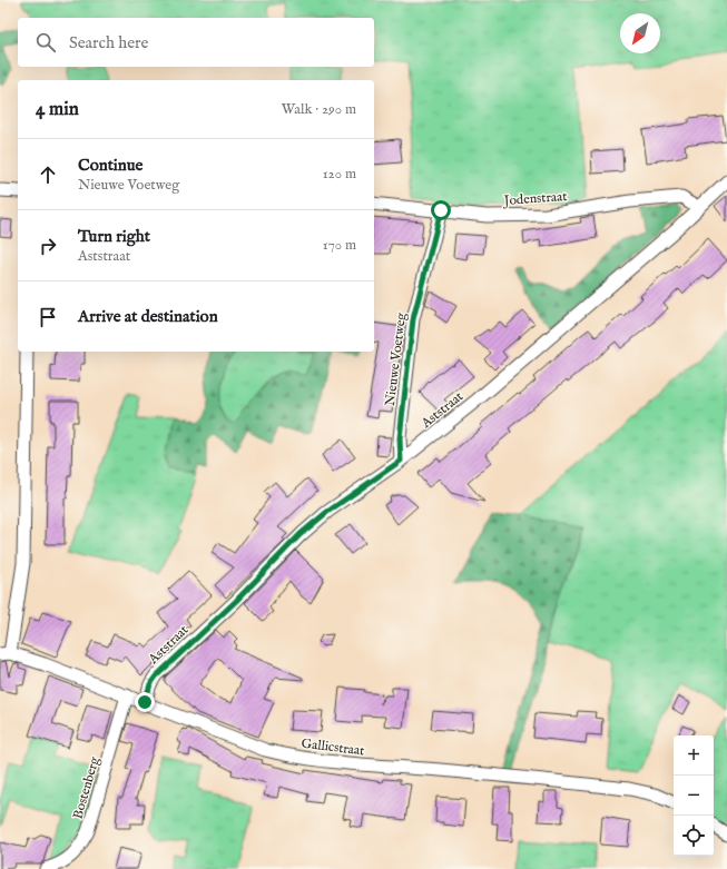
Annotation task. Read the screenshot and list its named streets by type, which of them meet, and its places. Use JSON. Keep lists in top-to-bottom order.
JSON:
{
  "streets": {
    "street": [
      "Jodenstraat",
      "Nieuwe Voetweg",
      "Aststraat",
      "Gallicstraat",
      "Bostenberg"
    ]
  },
  "crossings": [
    ["Jodenstraat", "Nieuwe Voetweg"],
    ["Jodenstraat", "Aststraat"],
    ["Nieuwe Voetweg", "Aststraat"],
    ["Aststraat", "Gallicstraat"],
    ["Gallicstraat", "Bostenberg"]
  ],
  "north": "bottom left",
  "page": {
    "search": "Search here",
    "heading": ["4 min", "Walk · 290 m"],
    "list": [
      ["Continue", "Nieuwe Voetweg", "120 m"],
      ["Turn right", "Aststraat", "170 m"],
      "Arrive at destination"
    ],
    "map_buttons": ["+", "−"]
  }
}
